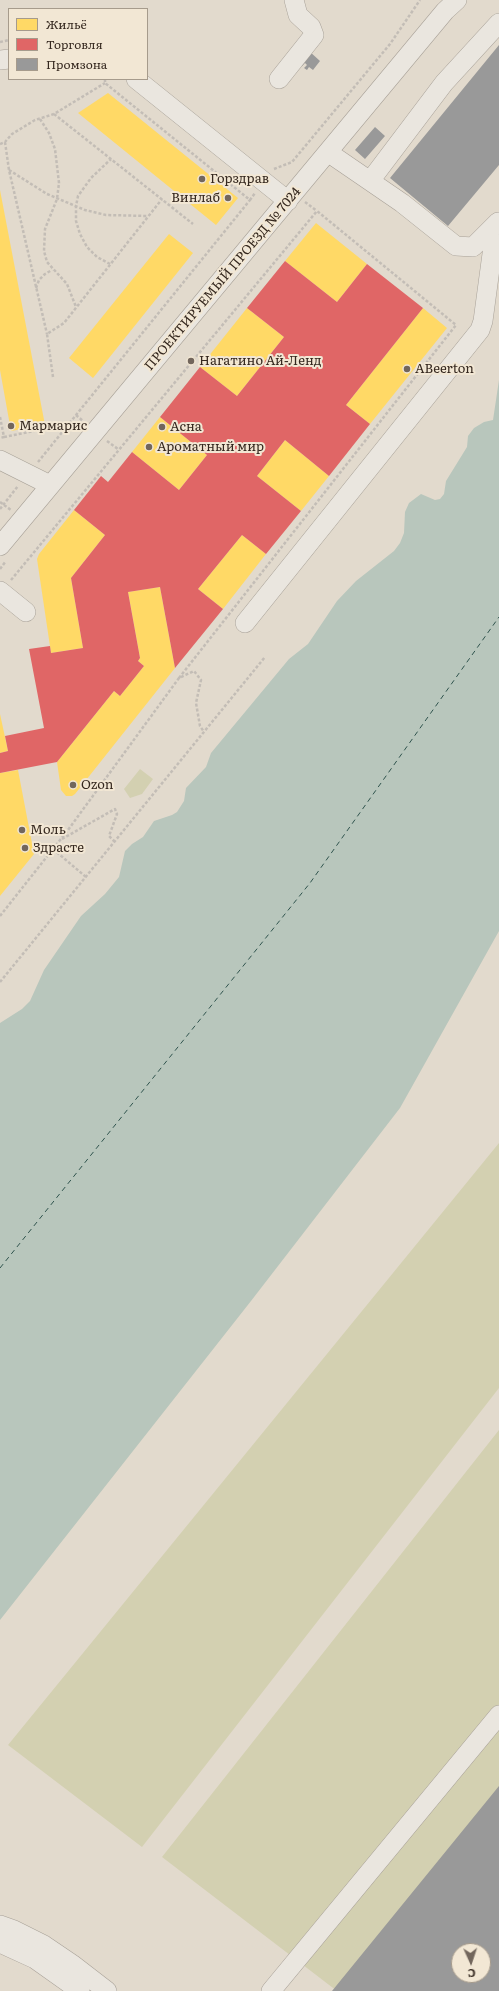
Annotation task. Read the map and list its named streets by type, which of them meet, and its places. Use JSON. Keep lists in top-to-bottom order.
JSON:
{
  "streets": {
    "street": ["ПРОЕКТИРУЕМЫЙ ПРОЕЗД № 7024"]
  },
  "places": [
    "Горздрав",
    "Винлаб",
    "Нагатино Ай-Ленд",
    "ABeerton",
    "Мармарис",
    "Асна",
    "Ароматный мир",
    "Ozon",
    "Моль",
    "Здрасте"
  ],
  "legend": ["Жильё", "Торговля", "Промзона"],
  "north": "bottom"
}
